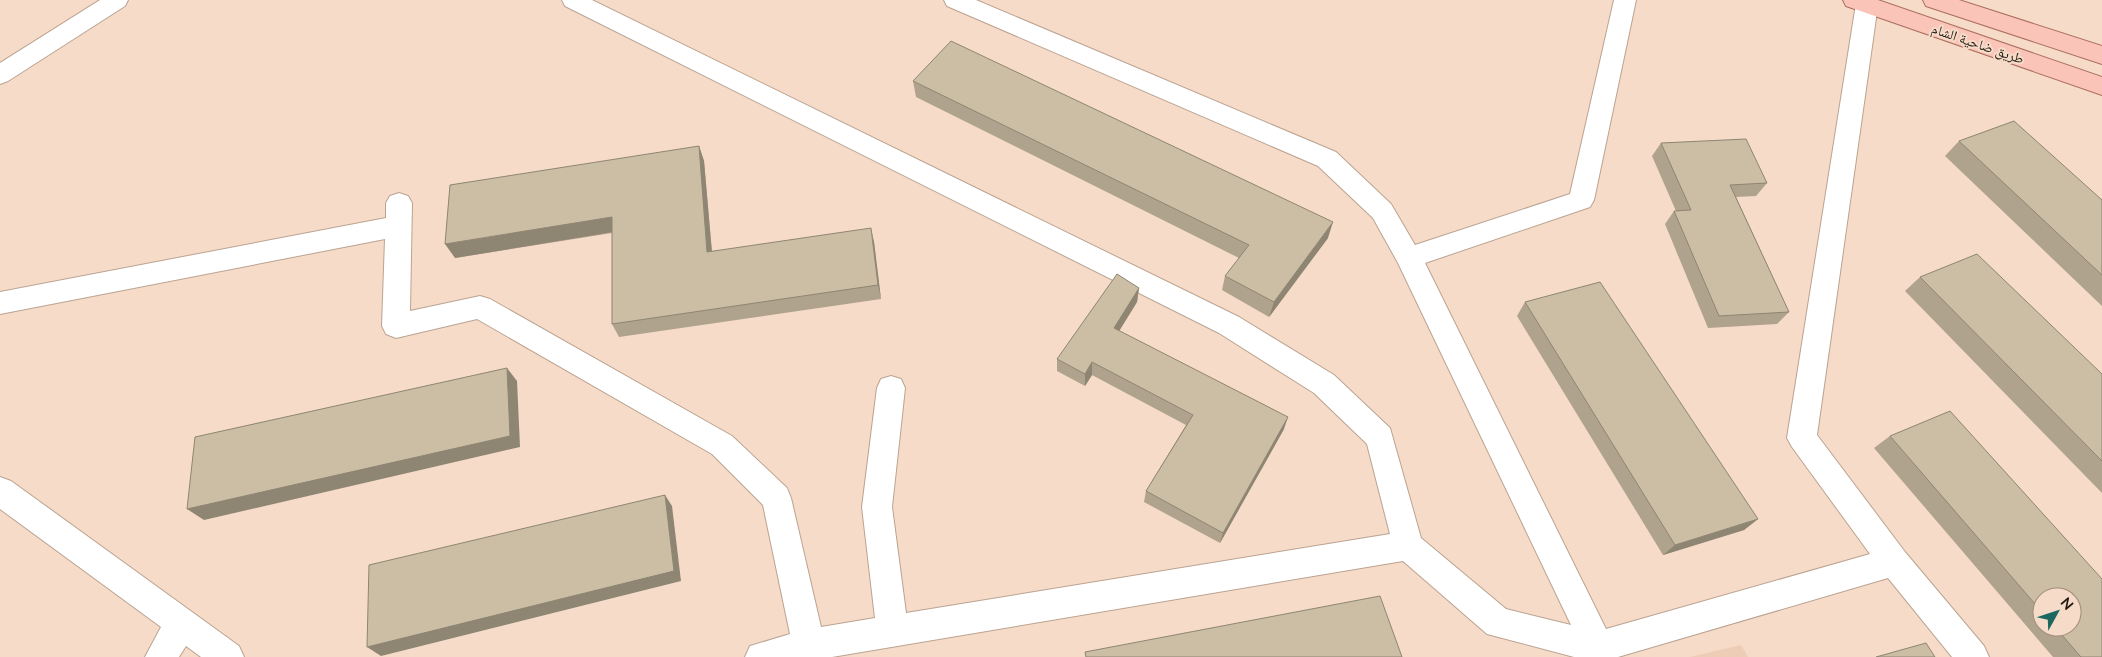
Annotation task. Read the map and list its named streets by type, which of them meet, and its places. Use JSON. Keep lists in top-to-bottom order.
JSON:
{
  "streets": {
    "main road": ["طريق ضاحية الشام"]
  },
  "north": "top right"
}
